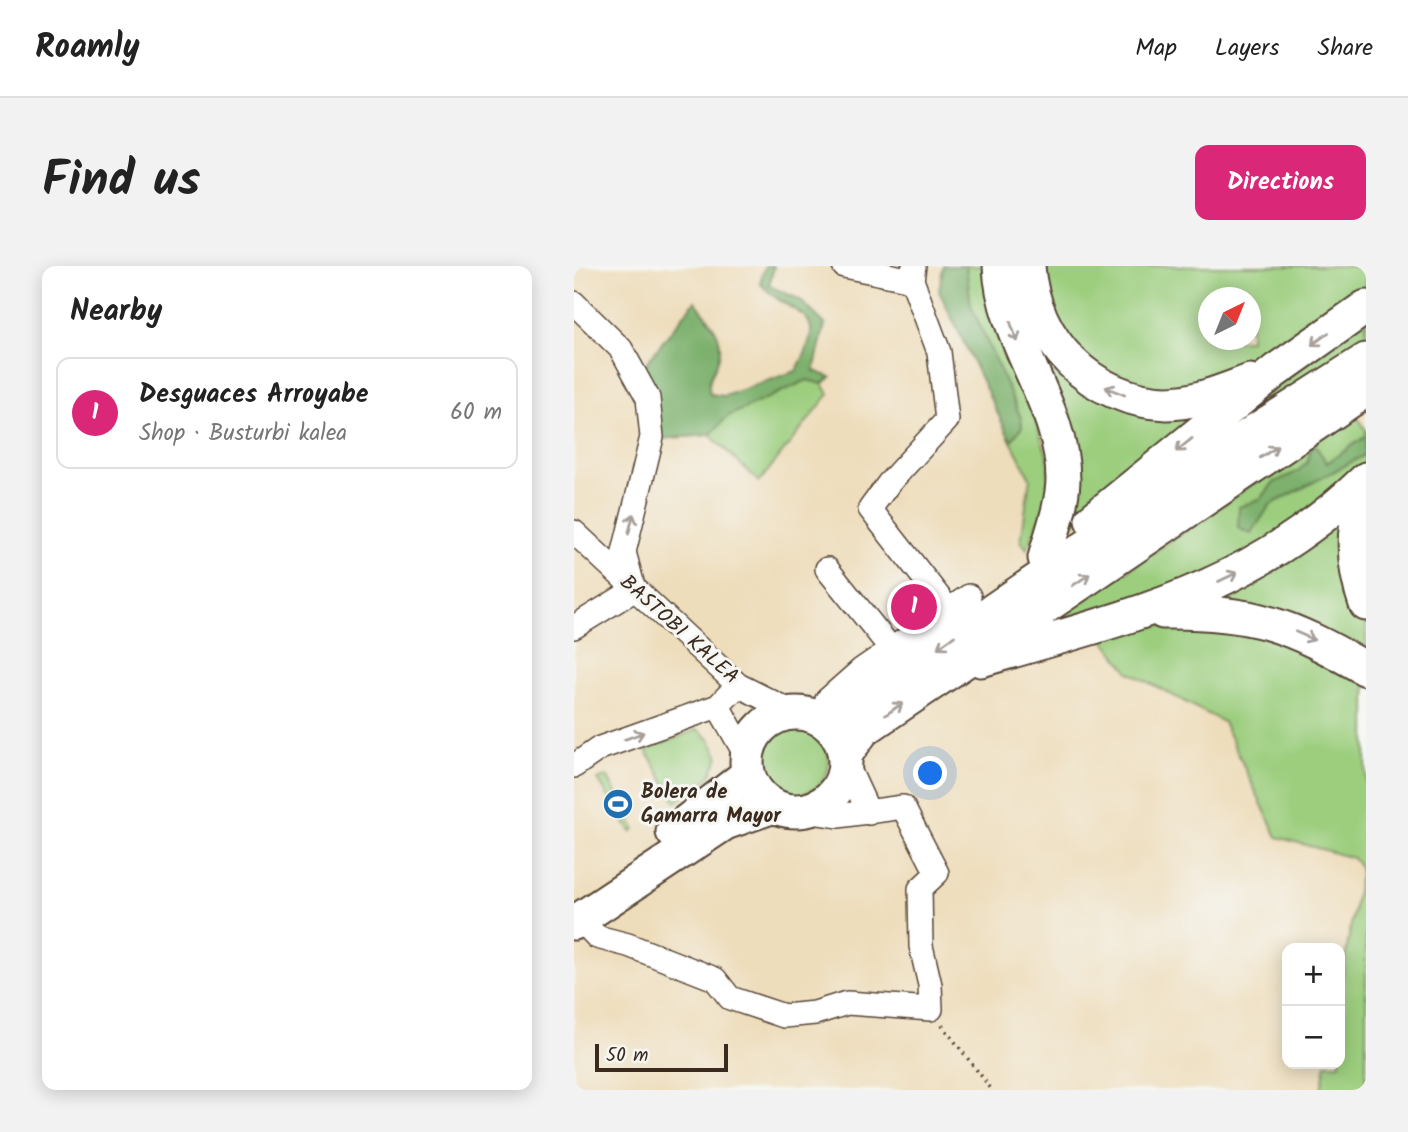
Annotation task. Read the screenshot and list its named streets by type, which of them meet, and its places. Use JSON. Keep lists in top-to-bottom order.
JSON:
{
  "streets": {
    "street": ["BASTOBI KALEA"]
  },
  "places": {
    "sports": ["Bolera de Gamarra Mayor"]
  },
  "scale_bar": "50 m",
  "north": "top right",
  "page": {
    "header": "Roamly",
    "nav": ["Map", "Layers", "Share"],
    "title": "Find us",
    "buttons": "Directions",
    "heading": "Nearby",
    "list": [
      {
        "mark": "1",
        "name": "Desguaces Arroyabe",
        "note": "Shop · Busturbi kalea",
        "value": "60 m"
      }
    ],
    "pins": "1",
    "map_buttons": ["+", "−"],
    "scale": "50 m"
  }
}
